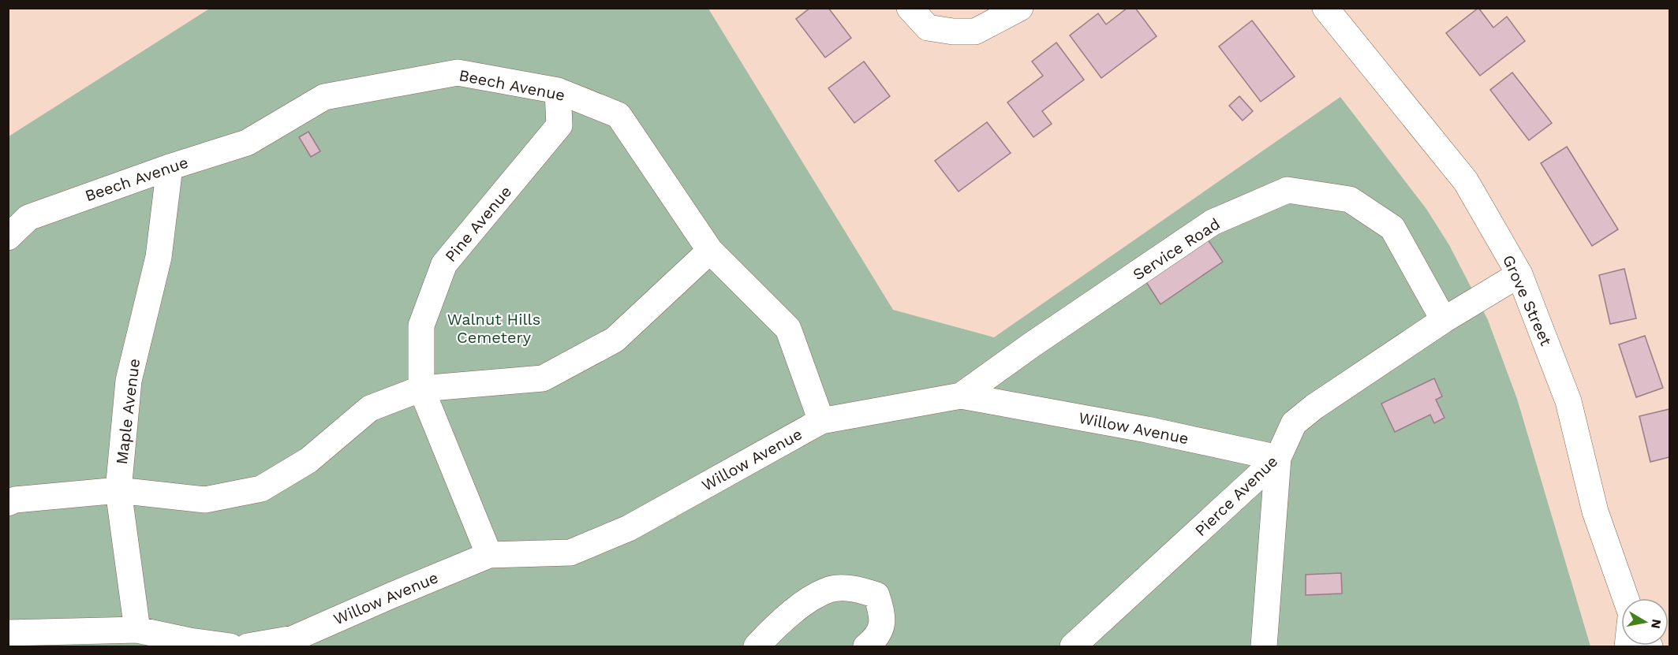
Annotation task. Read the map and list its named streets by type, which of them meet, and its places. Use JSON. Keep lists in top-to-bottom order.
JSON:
{
  "streets": {
    "main road": [
      "Beech Avenue",
      "Pine Avenue",
      "Service Road",
      "Grove Street",
      "Maple Avenue",
      "Willow Avenue",
      "Pierce Avenue"
    ]
  },
  "crossings": [
    ["Beech Avenue", "Pine Avenue"],
    ["Beech Avenue", "Maple Avenue"],
    ["Beech Avenue", "Willow Avenue"],
    ["Pine Avenue", "Willow Avenue"],
    ["Service Road", "Willow Avenue"],
    ["Service Road", "Pierce Avenue"],
    ["Grove Street", "Pierce Avenue"],
    ["Willow Avenue", "Pierce Avenue"]
  ],
  "parks": ["Walnut Hills Cemetery"],
  "north": "right"
}
